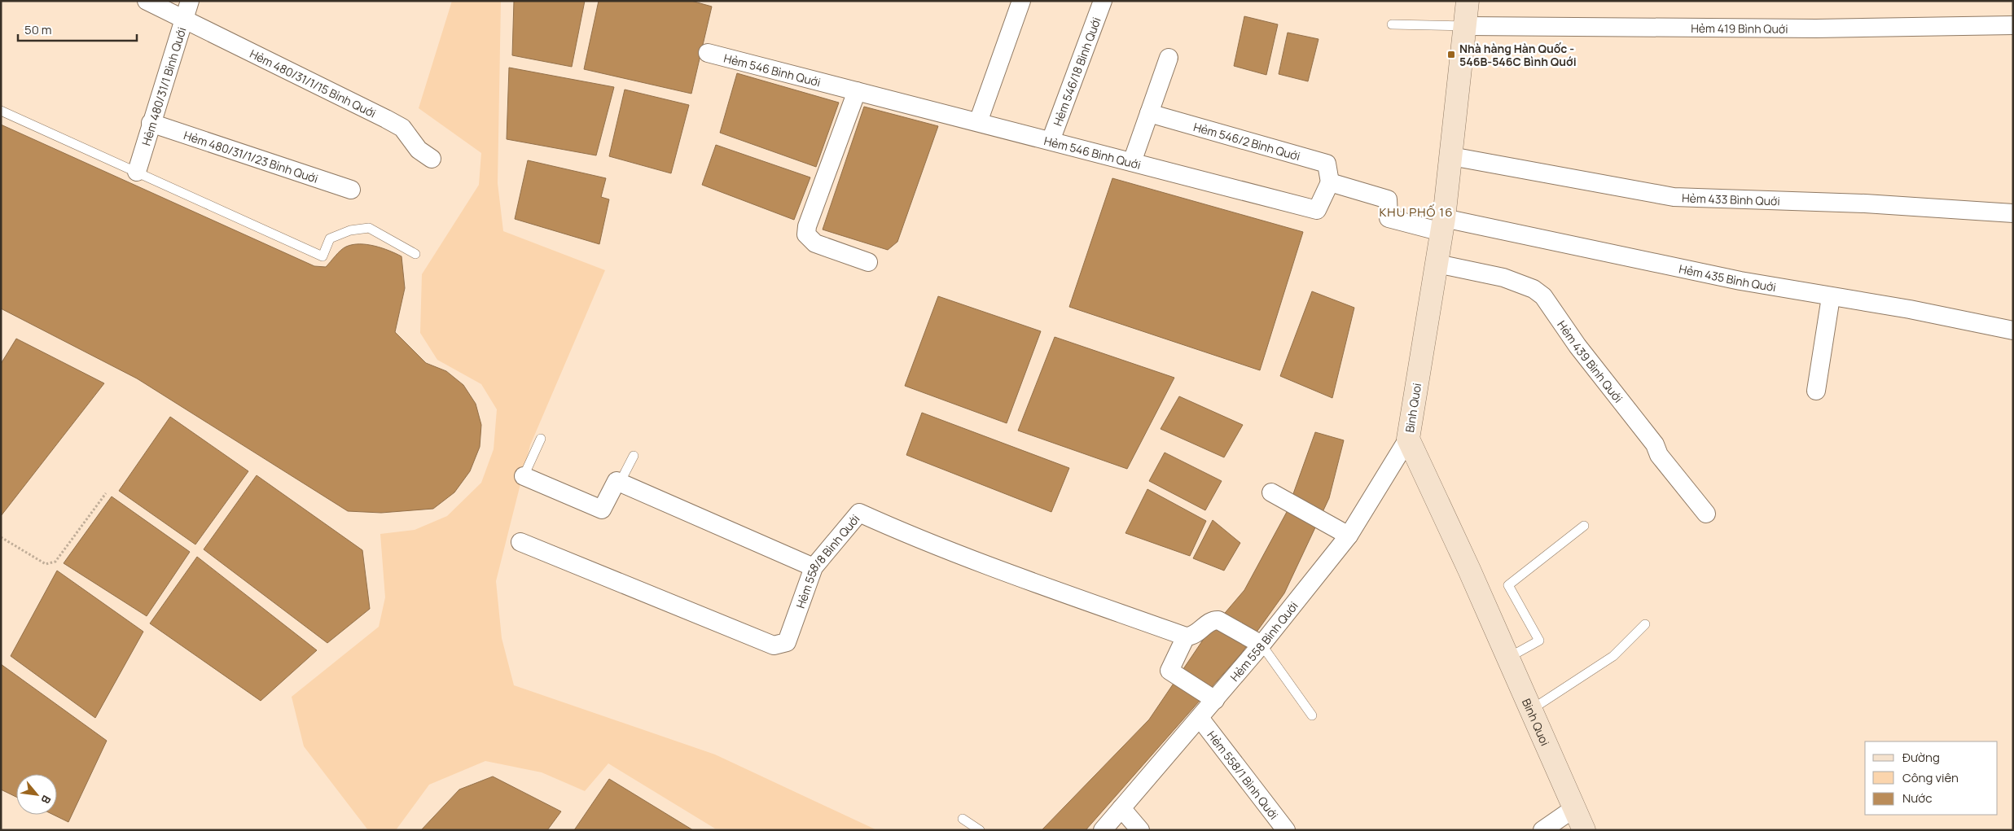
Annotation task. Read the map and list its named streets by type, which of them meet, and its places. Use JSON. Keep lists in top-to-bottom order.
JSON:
{
  "streets": {
    "main road": ["Binh Quoi"],
    "street": [
      "Hẻm 419 Bình Quới",
      "Hẻm 546 Bình Quới",
      "Hẻm 546/18 Bình Quới",
      "Hẻm 480/31/1/15 Bình Quới",
      "Hẻm 480/31/1 Bình Quới",
      "Hẻm 546/2 Bình Quới",
      "Hẻm 480/31/1/23 Bình Quới",
      "Hẻm 433 Bình Quới",
      "Hẻm 435 Bình Quới",
      "Hẻm 439 Bình Quới",
      "Hẻm 558/8 Bình Quới",
      "Hẻm 558 Bình Quới",
      "Hẻm 558/1 Bình Quới"
    ]
  },
  "crossings": [
    ["Hẻm 419 Bình Quới", "Binh Quoi"],
    ["Hẻm 546 Bình Quới", "Hẻm 546/18 Bình Quới"],
    ["Hẻm 546 Bình Quới", "Hẻm 546/2 Bình Quới"],
    ["Hẻm 480/31/1/15 Bình Quới", "Hẻm 480/31/1 Bình Quới"],
    ["Hẻm 480/31/1 Bình Quới", "Hẻm 480/31/1/23 Bình Quới"],
    ["Hẻm 433 Bình Quới", "Binh Quoi"],
    ["Hẻm 435 Bình Quới", "Binh Quoi"],
    ["Hẻm 439 Bình Quới", "Binh Quoi"],
    ["Binh Quoi", "Hẻm 558 Bình Quới"],
    ["Hẻm 558 Bình Quới", "Hẻm 558/1 Bình Quới"]
  ],
  "districts": ["KHU PHỐ 16"],
  "places": {
    "transit": ["Nhà hàng Hàn Quốc - 546B-546C Bình Quới"]
  },
  "legend": ["Đường", "Công viên", "Nước"],
  "scale_bar": "50 m",
  "north": "bottom right"
}
